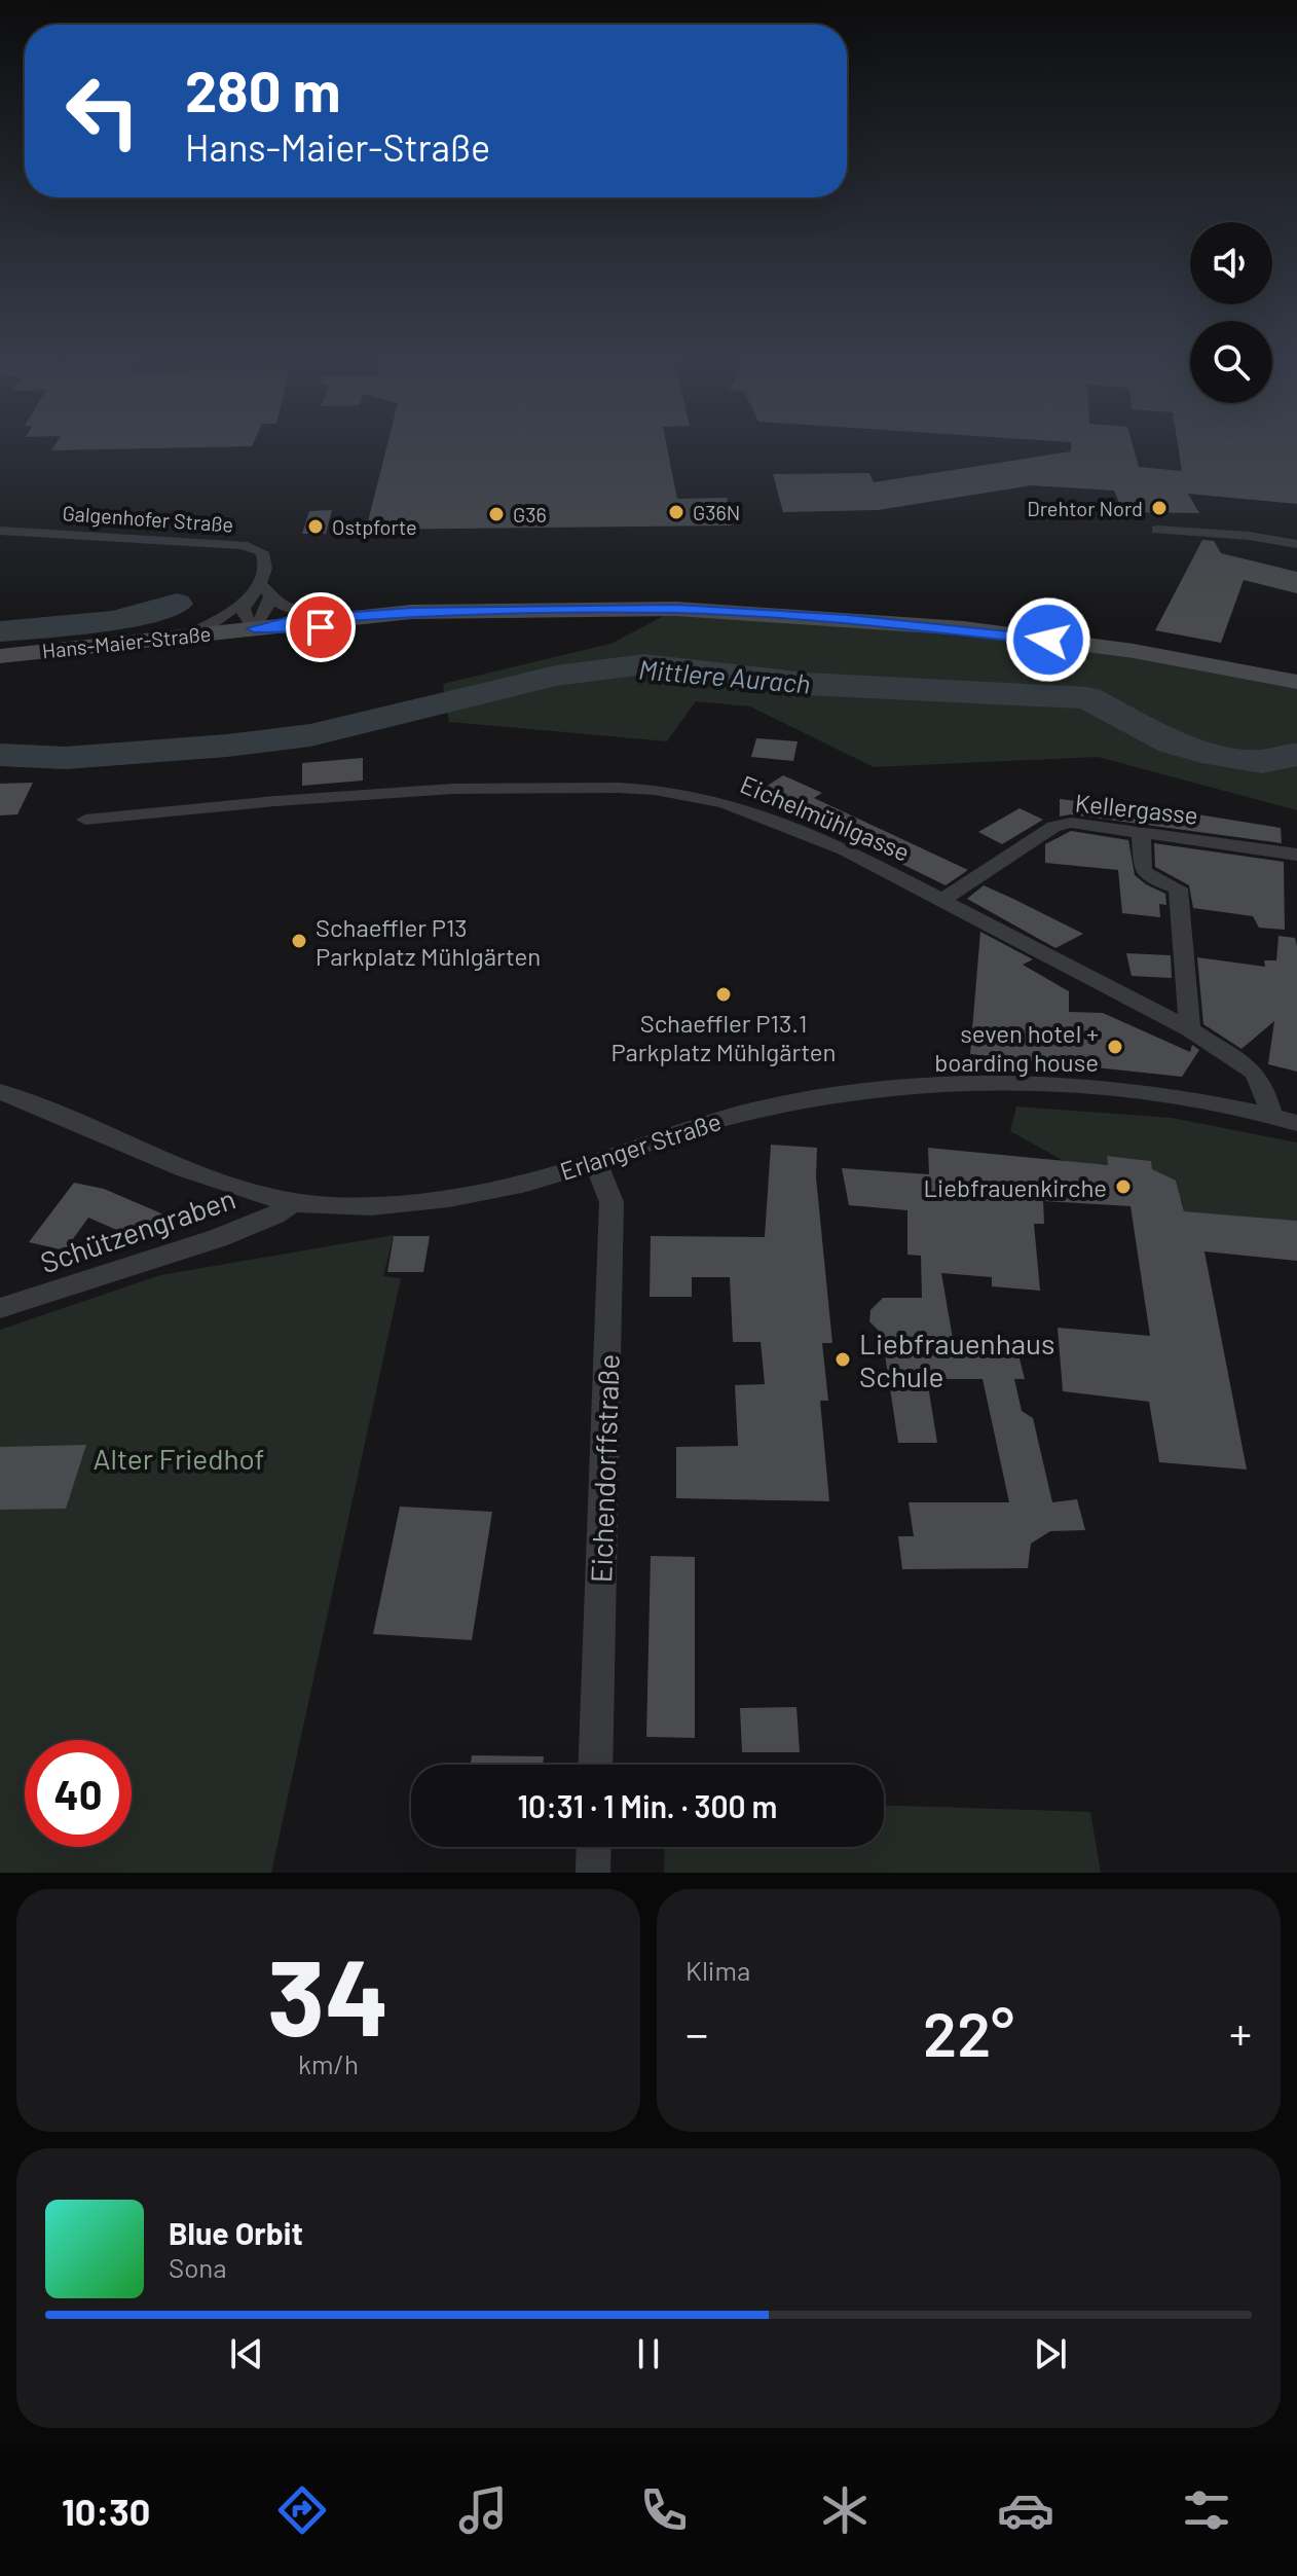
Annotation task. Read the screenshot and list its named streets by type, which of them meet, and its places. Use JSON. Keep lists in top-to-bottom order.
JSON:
{
  "streets": {
    "street": [
      "Galgenhofer Straße",
      "Hans-Maier-Straße",
      "Kellergasse",
      "Eichelmühlgasse",
      "Erlanger Straße",
      "Schützengraben",
      "Eichendorffstraße"
    ]
  },
  "crossings": [
    ["Kellergasse", "Eichelmühlgasse"],
    ["Eichelmühlgasse", "Erlanger Straße"],
    ["Erlanger Straße", "Schützengraben"],
    ["Erlanger Straße", "Eichendorffstraße"]
  ],
  "water": ["Mittlere Aurach"],
  "parks": ["Alter Friedhof"],
  "places": [
    "Drehtor Nord",
    "G36N",
    "G36",
    "Ostpforte",
    "Schaeffler P13 Parkplatz Mühlgärten",
    "Schaeffler P13.1 Parkplatz Mühlgärten",
    "seven hotel + boarding house",
    "Liebfrauenkirche",
    "Liebfrauenhaus Schule"
  ],
  "page": {
    "turn": ["280 m", "Hans-Maier-Straße"],
    "limit": "40",
    "trip": "10:31 · 1 Min. · 300 m",
    "tile": [
      ["34", "km/h"],
      "Klima"
    ],
    "heat": ["−", "22°", "+"],
    "song": ["Blue Orbit", "Sona"],
    "tabs": "10:30"
  }
}
